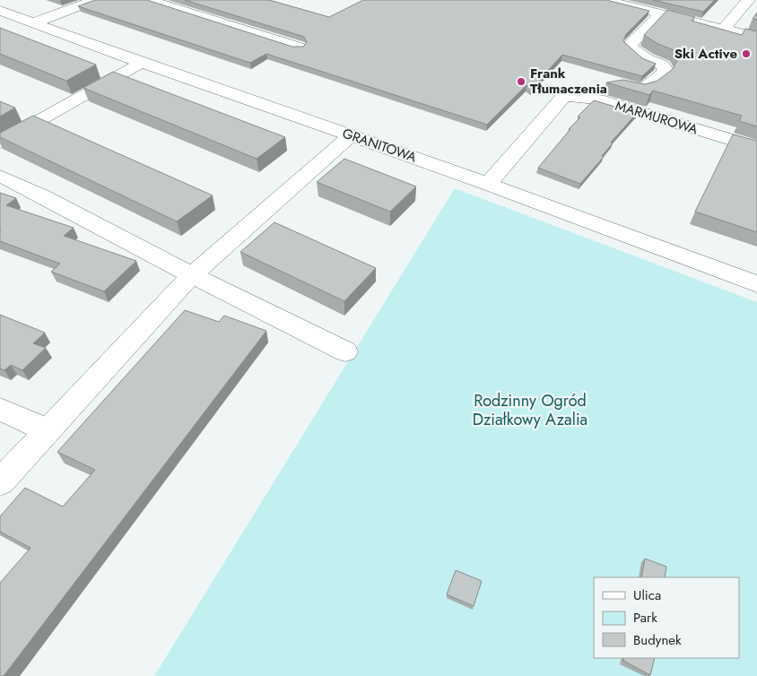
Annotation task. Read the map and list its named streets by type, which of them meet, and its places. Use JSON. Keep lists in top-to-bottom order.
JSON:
{
  "streets": {
    "street": ["MARMUROWA", "GRANITOWA"]
  },
  "crossings": [
    ["MARMUROWA", "GRANITOWA"]
  ],
  "parks": ["Rodzinny Ogród Działkowy Azalia"],
  "places": ["Ski Active", "Frank Tłumaczenia"],
  "legend": ["Ulica", "Park", "Budynek"]
}
